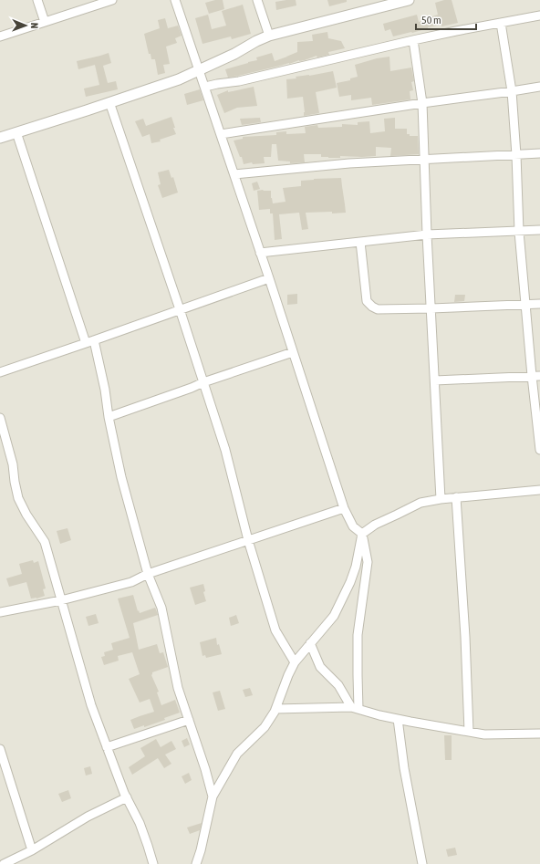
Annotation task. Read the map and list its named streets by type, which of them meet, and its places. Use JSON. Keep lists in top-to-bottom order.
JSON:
{
  "scale_bar": "50 m",
  "north": "right"
}
